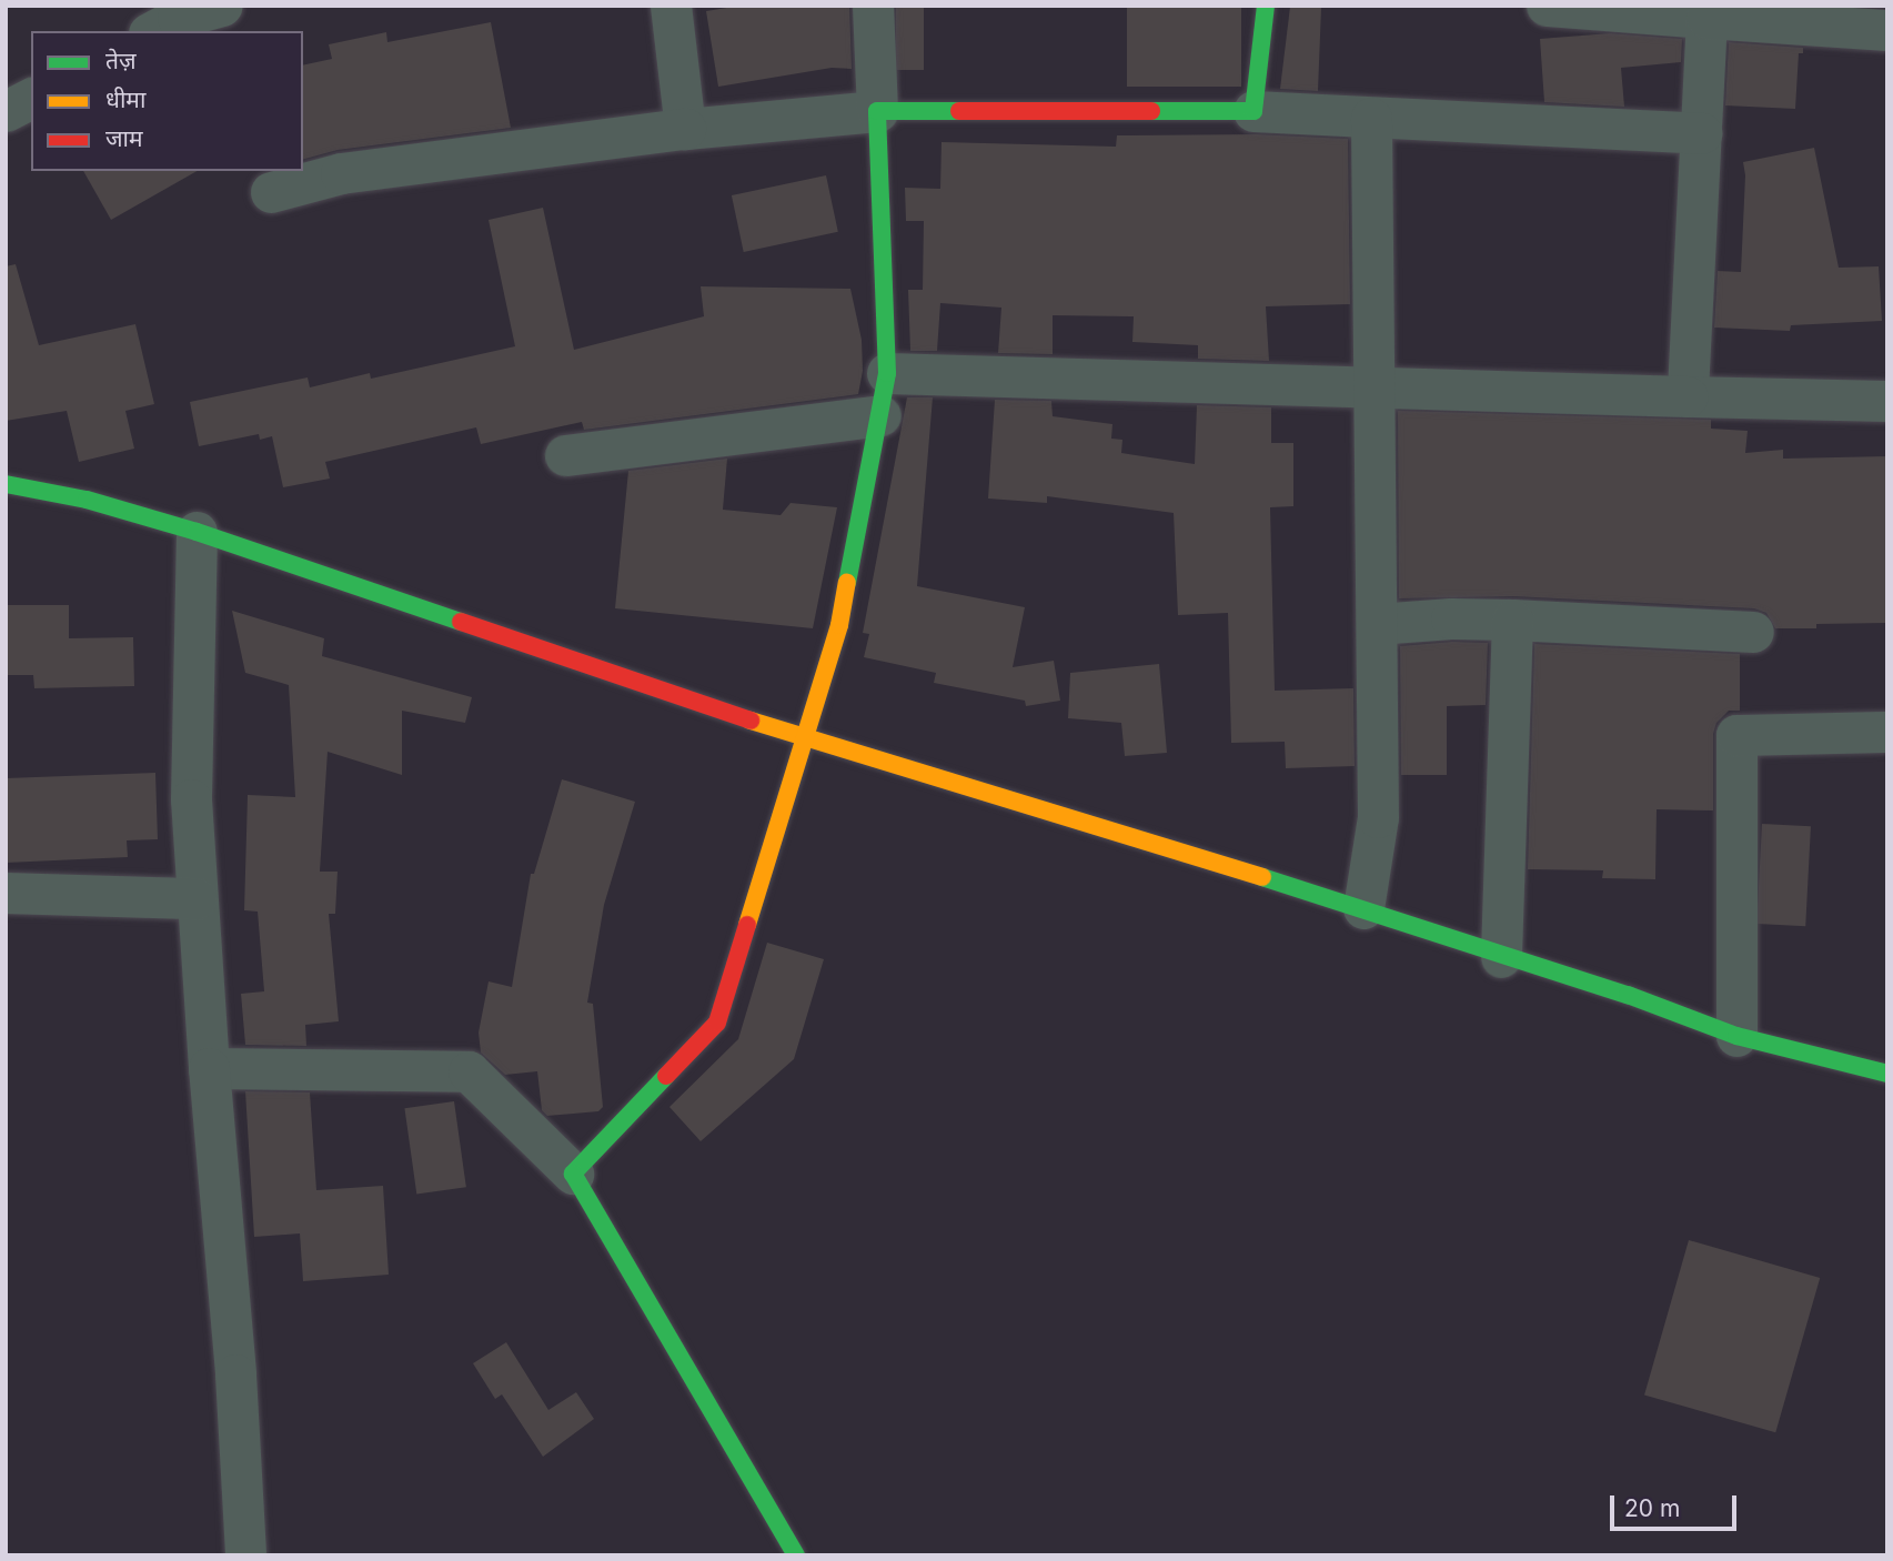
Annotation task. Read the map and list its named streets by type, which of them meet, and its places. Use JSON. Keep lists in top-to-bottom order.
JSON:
{
  "legend": ["तेज़", "धीमा", "जाम"],
  "scale_bar": "20 m"
}
